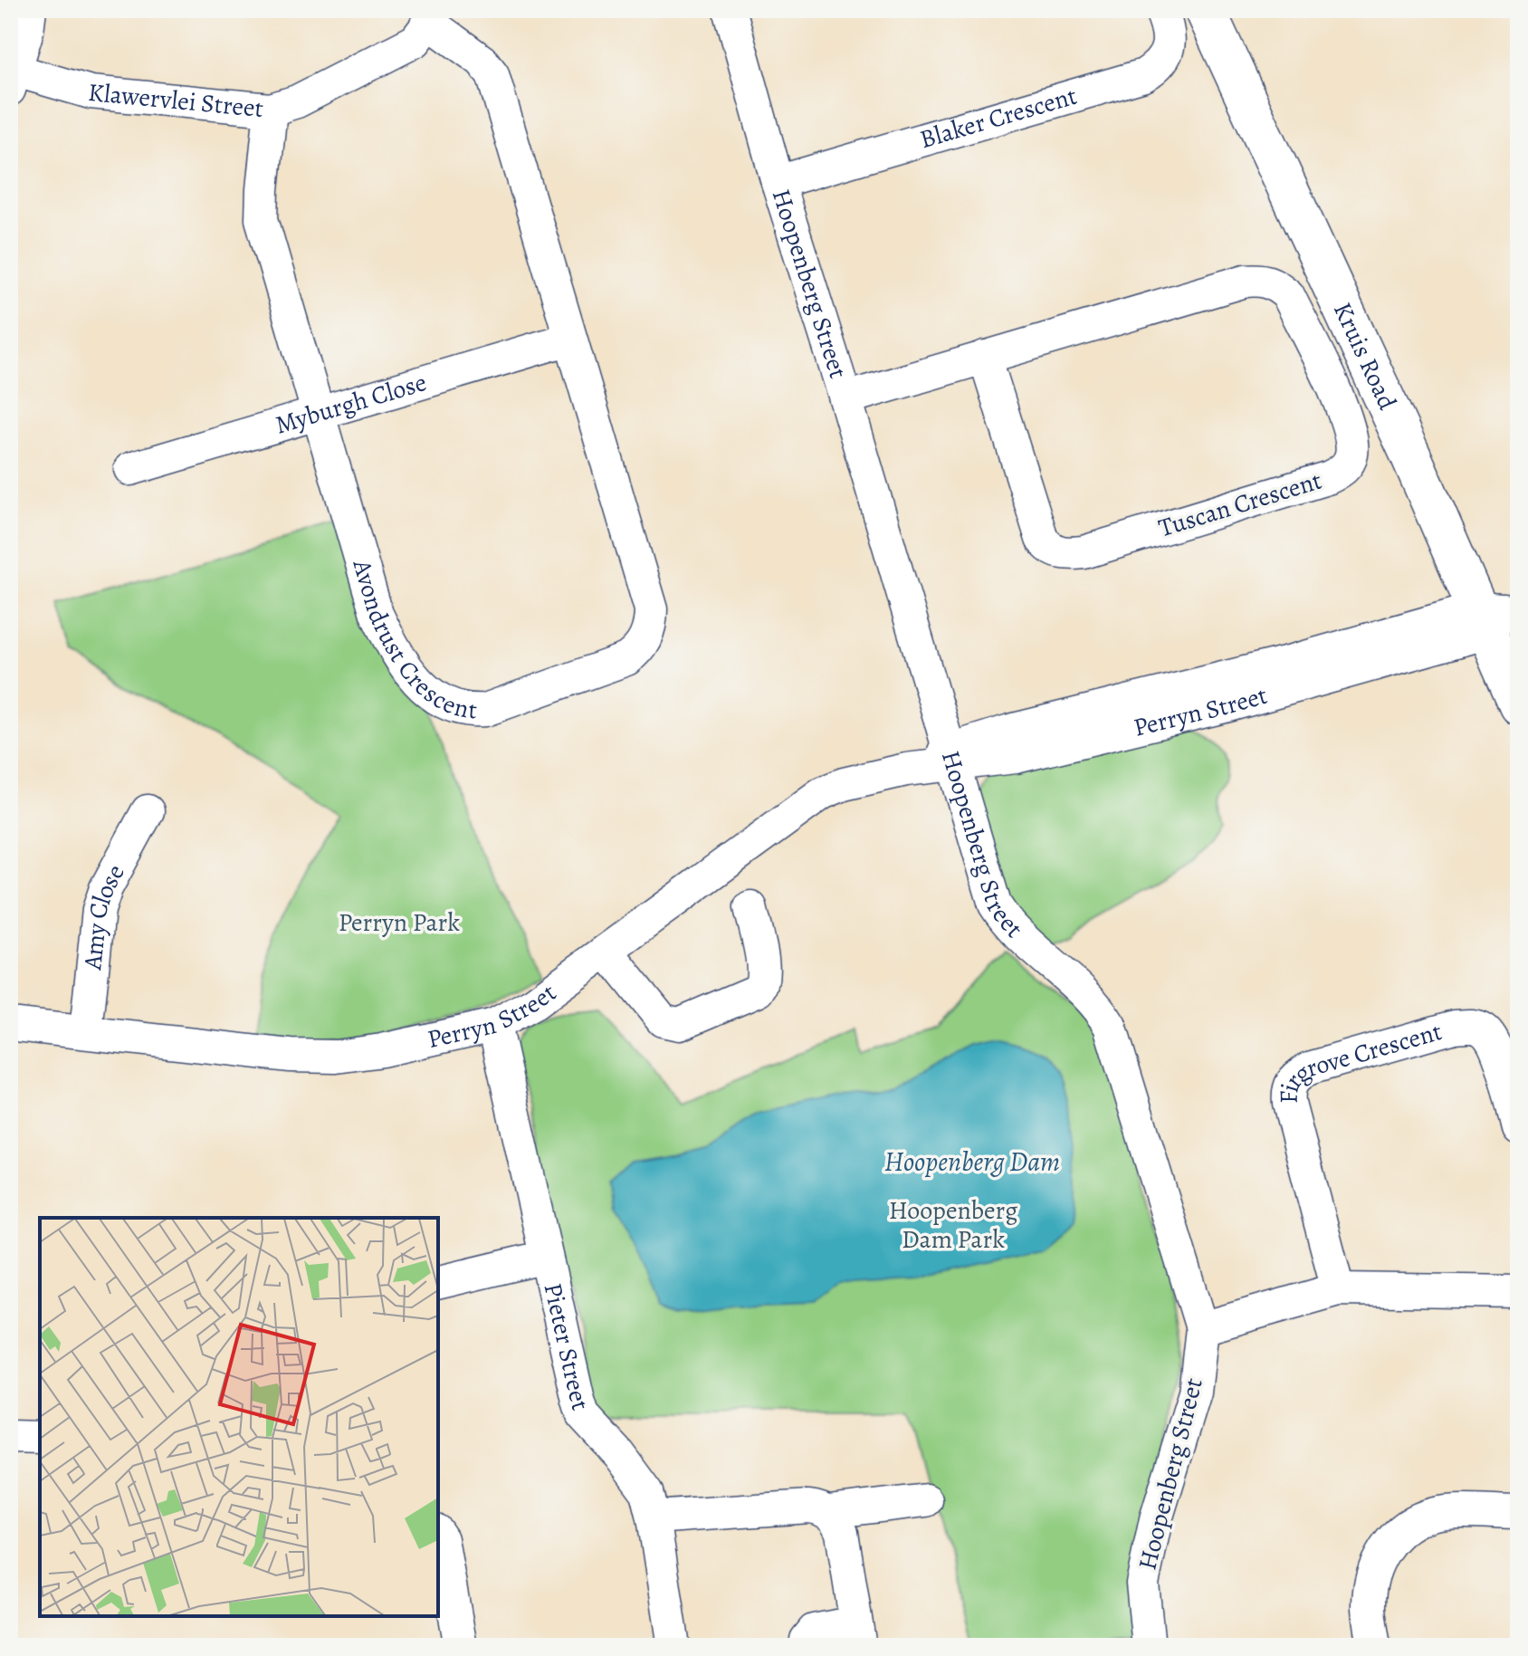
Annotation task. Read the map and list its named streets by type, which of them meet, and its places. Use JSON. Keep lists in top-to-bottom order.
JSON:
{
  "streets": {
    "street": [
      "Klawervlei Street",
      "Blaker Crescent",
      "Hoopenberg Street",
      "Kruis Road",
      "Myburgh Close",
      "Tuscan Crescent",
      "Avondrust Crescent",
      "Perryn Street",
      "Amy Close",
      "Firgrove Crescent",
      "Pieter Street"
    ]
  },
  "crossings": [
    ["Klawervlei Street", "Avondrust Crescent"],
    ["Blaker Crescent", "Hoopenberg Street"],
    ["Hoopenberg Street", "Tuscan Crescent"],
    ["Hoopenberg Street", "Perryn Street"],
    ["Kruis Road", "Perryn Street"],
    ["Myburgh Close", "Avondrust Crescent"],
    ["Perryn Street", "Amy Close"],
    ["Perryn Street", "Pieter Street"]
  ],
  "water": ["Hoopenberg Dam"],
  "parks": ["Perryn Park", "Hoopenberg Dam Park"]
}
